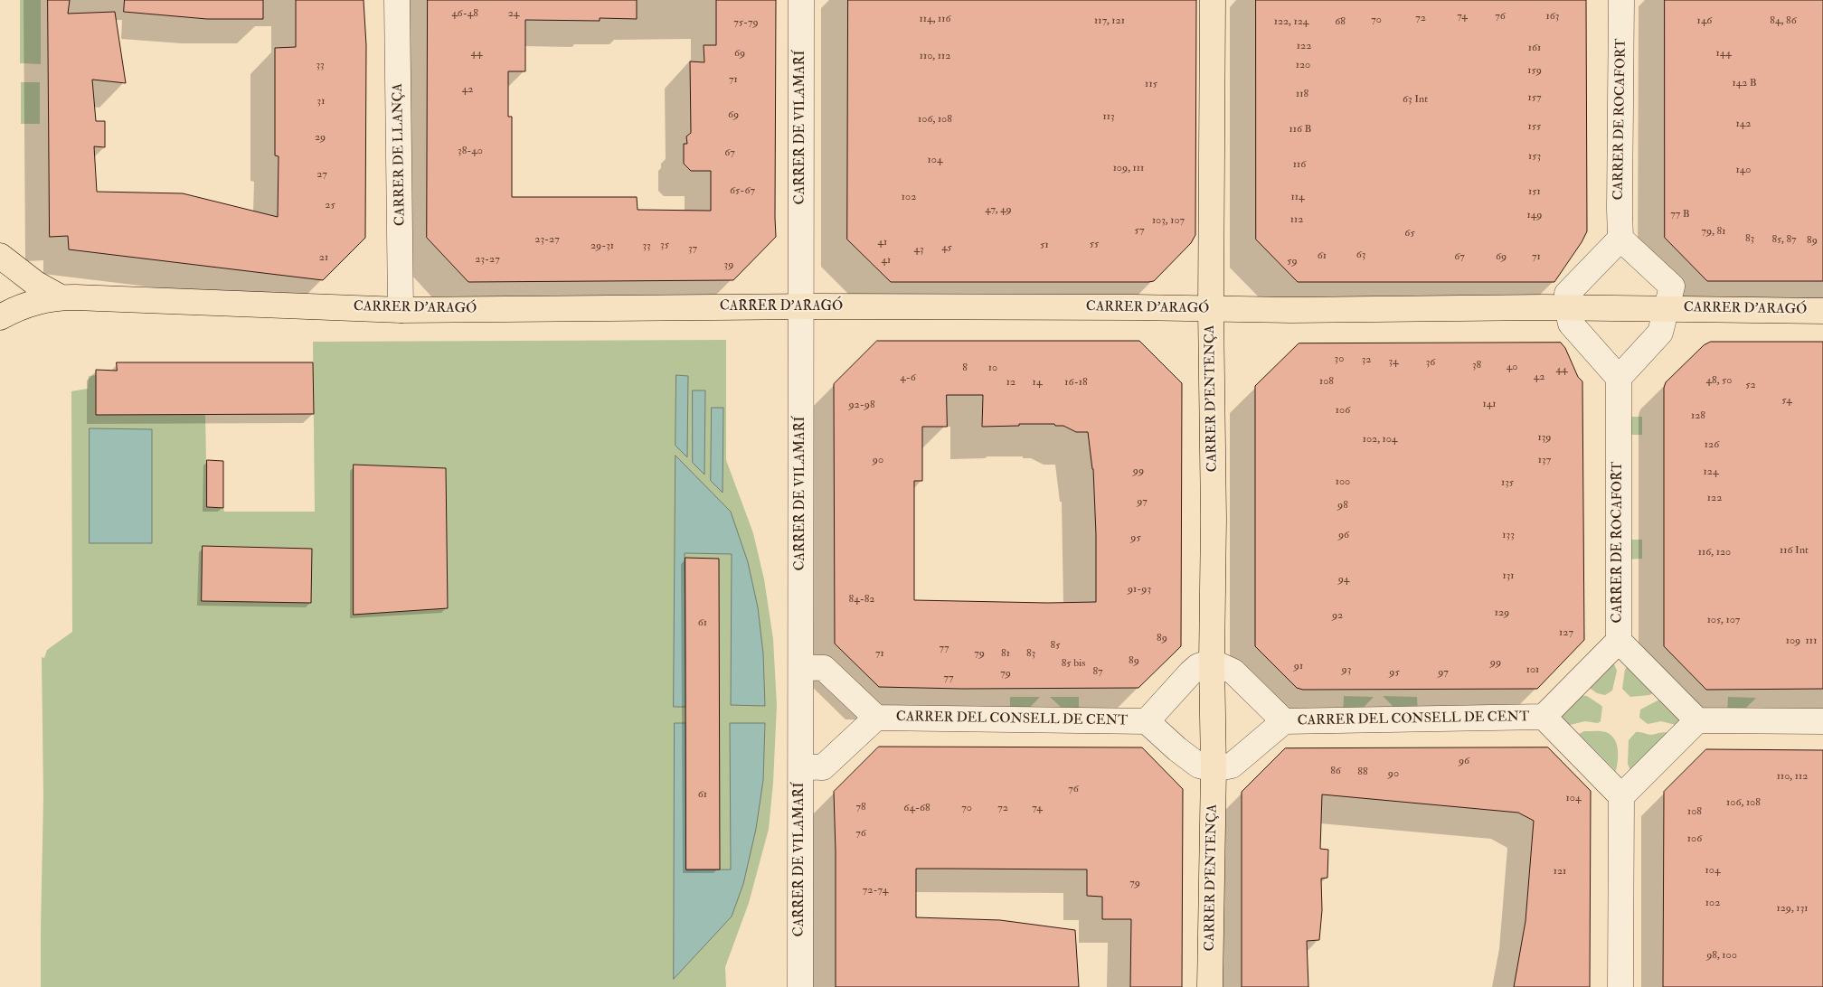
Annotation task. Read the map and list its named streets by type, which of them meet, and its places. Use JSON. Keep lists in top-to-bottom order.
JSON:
{
  "streets": {
    "main road": ["CARRER D'ARAGÓ", "CARRER D'ENTENÇA"],
    "street": [
      "CARRER DE ROCAFORT",
      "CARRER DE VILAMARÍ",
      "CARRER DE LLANÇA",
      "CARRER DEL CONSELL DE CENT"
    ]
  },
  "crossings": [
    ["CARRER DE ROCAFORT", "CARRER D'ARAGÓ"],
    ["CARRER DE ROCAFORT", "CARRER DEL CONSELL DE CENT"],
    ["CARRER DE VILAMARÍ", "CARRER D'ARAGÓ"],
    ["CARRER DE VILAMARÍ", "CARRER DEL CONSELL DE CENT"],
    ["CARRER DE LLANÇA", "CARRER D'ARAGÓ"],
    ["CARRER D'ARAGÓ", "CARRER D'ENTENÇA"],
    ["CARRER D'ENTENÇA", "CARRER DEL CONSELL DE CENT"]
  ],
  "house_numbers": [
    "46-48",
    "24",
    "74",
    "76",
    "163",
    "72",
    "114, 116",
    "70",
    "117, 121",
    "146",
    "84, 86",
    "122, 124",
    "68",
    "75-79",
    "122",
    "161",
    "44",
    "69",
    "144",
    "110, 112",
    "33",
    "120",
    "159",
    "71",
    "142 B",
    "115",
    "42",
    "118",
    "157",
    "63 Int",
    "31",
    "69",
    "113",
    "106, 108",
    "142",
    "155",
    "116 B",
    "29",
    "38-40",
    "67",
    "153",
    "104",
    "116",
    "109, 111",
    "140",
    "27",
    "65-67",
    "151",
    "102",
    "114",
    "25",
    "47, 49",
    "77 B",
    "149",
    "112",
    "103, 107",
    "57",
    "79, 81",
    "65",
    "83",
    "23-27",
    "85, 87",
    "89",
    "41",
    "55",
    "35",
    "51",
    "29-31",
    "33",
    "45",
    "37",
    "43",
    "63",
    "61",
    "67",
    "69",
    "71",
    "21",
    "23-27",
    "41",
    "59",
    "39",
    "30",
    "32",
    "34",
    "36",
    "38",
    "40",
    "8",
    "10",
    "44",
    "42",
    "4-6",
    "48, 50",
    "108",
    "12",
    "14",
    "16-18",
    "52",
    "54",
    "141",
    "92-98",
    "106",
    "128",
    "139",
    "102, 104",
    "126",
    "90",
    "137",
    "99",
    "124",
    "100",
    "135",
    "122",
    "97",
    "98",
    "96",
    "133",
    "95",
    "116 Int",
    "116, 120",
    "131",
    "94",
    "91-93",
    "84-82",
    "129",
    "92",
    "105, 107",
    "61",
    "127",
    "89",
    "109",
    "111",
    "85",
    "77",
    "71",
    "79",
    "81",
    "83",
    "89",
    "99",
    "85 bis",
    "91",
    "93",
    "101",
    "87",
    "95",
    "97",
    "79",
    "77",
    "96",
    "86",
    "88",
    "90",
    "110, 112",
    "76",
    "61",
    "104",
    "106, 108",
    "78",
    "64-68",
    "70",
    "72",
    "74",
    "108",
    "76",
    "106",
    "104",
    "121",
    "79",
    "72-74",
    "102",
    "129, 131",
    "98, 100"
  ]
}
